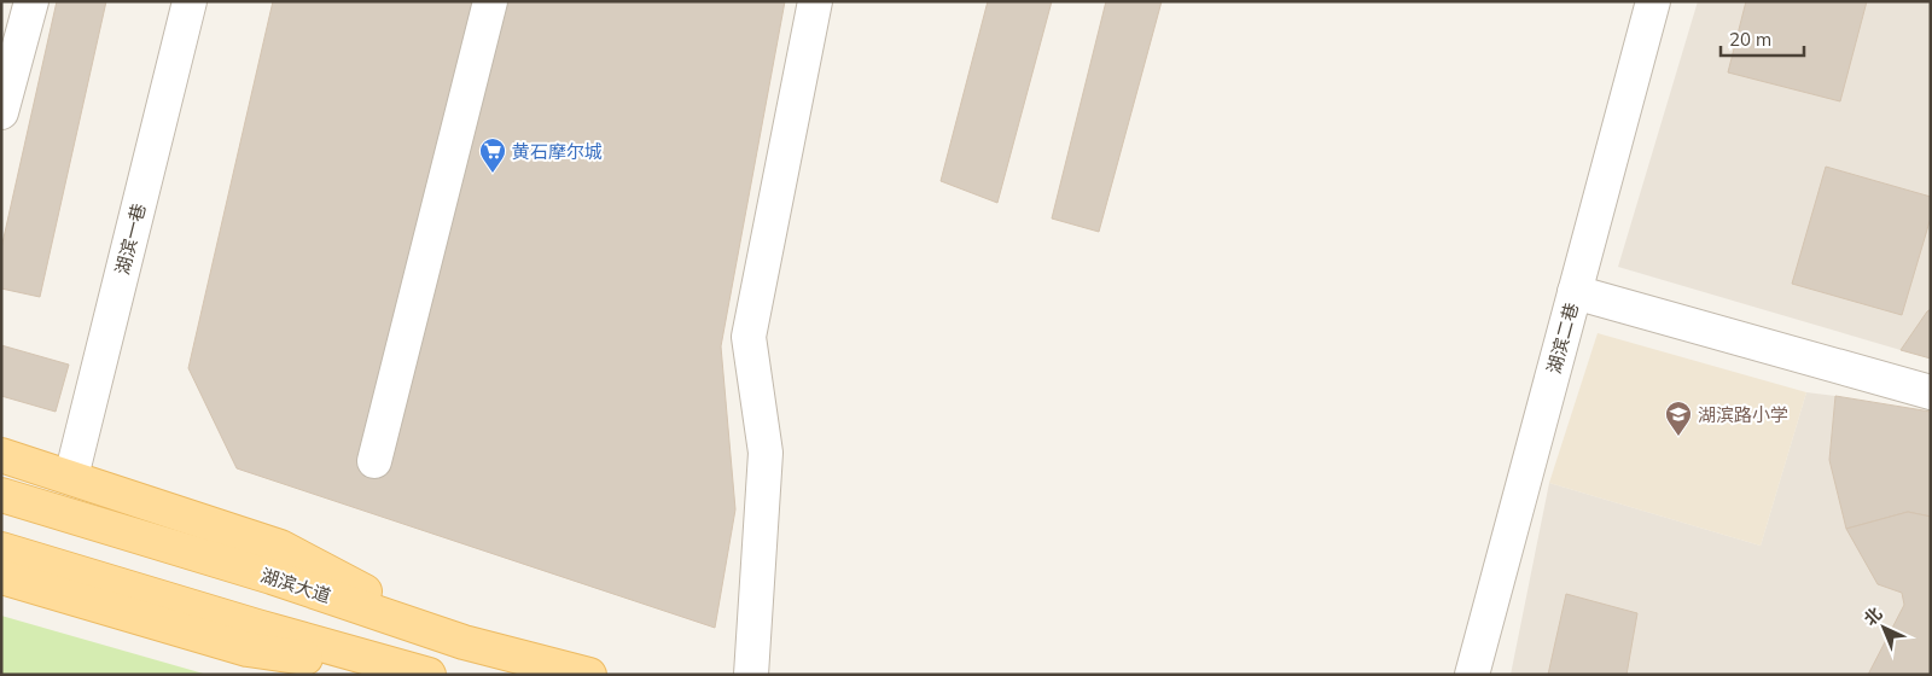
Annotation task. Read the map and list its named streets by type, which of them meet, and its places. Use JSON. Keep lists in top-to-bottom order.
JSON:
{
  "streets": {
    "main road": ["湖滨大道"],
    "street": ["湖滨一巷", "湖滨二巷"]
  },
  "places": {
    "supermarket": ["黄石摩尔城"],
    "school or university": ["湖滨路小学"]
  },
  "scale_bar": "20 m",
  "north": "top left"
}
